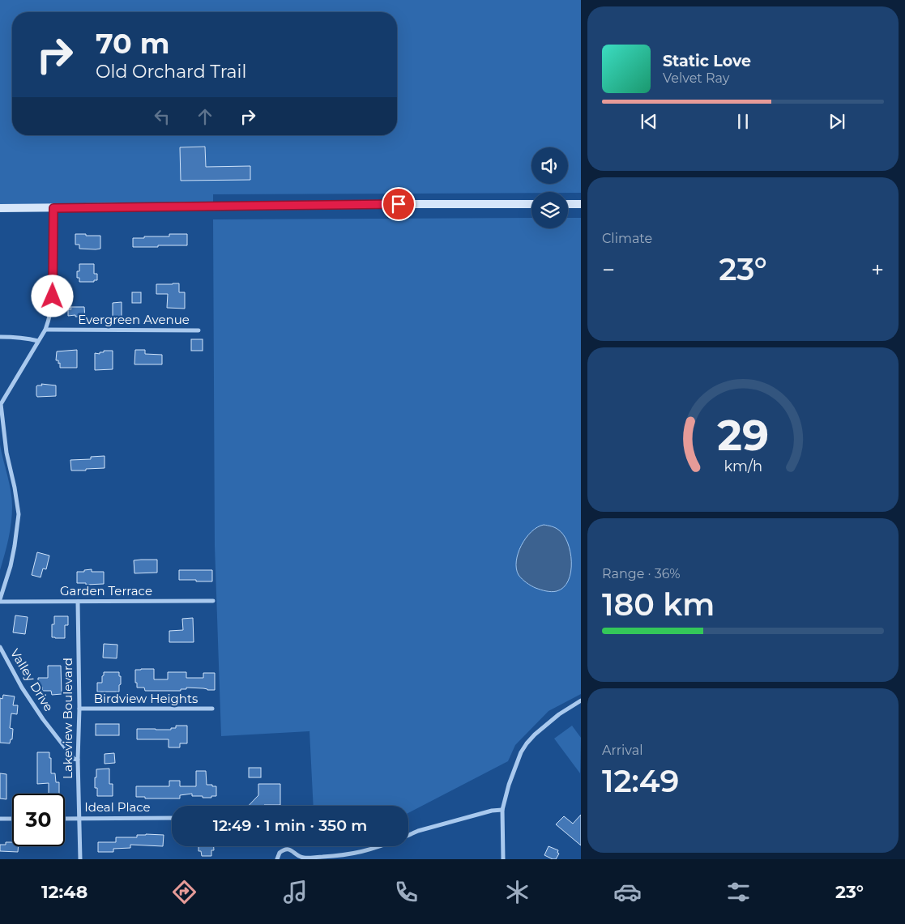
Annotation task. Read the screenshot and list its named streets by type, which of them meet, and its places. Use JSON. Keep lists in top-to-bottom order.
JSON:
{
  "streets": {
    "street": [
      "Evergreen Avenue",
      "Garden Terrace",
      "Valley Drive",
      "Birdview Heights",
      "Lakeview Boulevard",
      "Ideal Place"
    ]
  },
  "crossings": [
    ["Garden Terrace", "Lakeview Boulevard"],
    ["Valley Drive", "Lakeview Boulevard"],
    ["Birdview Heights", "Lakeview Boulevard"],
    ["Lakeview Boulevard", "Ideal Place"]
  ],
  "page": {
    "turn": ["70 m", "Old Orchard Trail"],
    "song": ["Static Love", "Velvet Ray"],
    "tile": [
      "Climate",
      ["Range · 36%", "180 km"],
      ["Arrival", "12:49"]
    ],
    "heat": ["−", "23°", "+"],
    "limit": "30",
    "trip": "12:49 · 1 min · 350 m",
    "tabs": ["12:48", "23°"],
    "gauge": ["29", "km/h"]
  }
}
